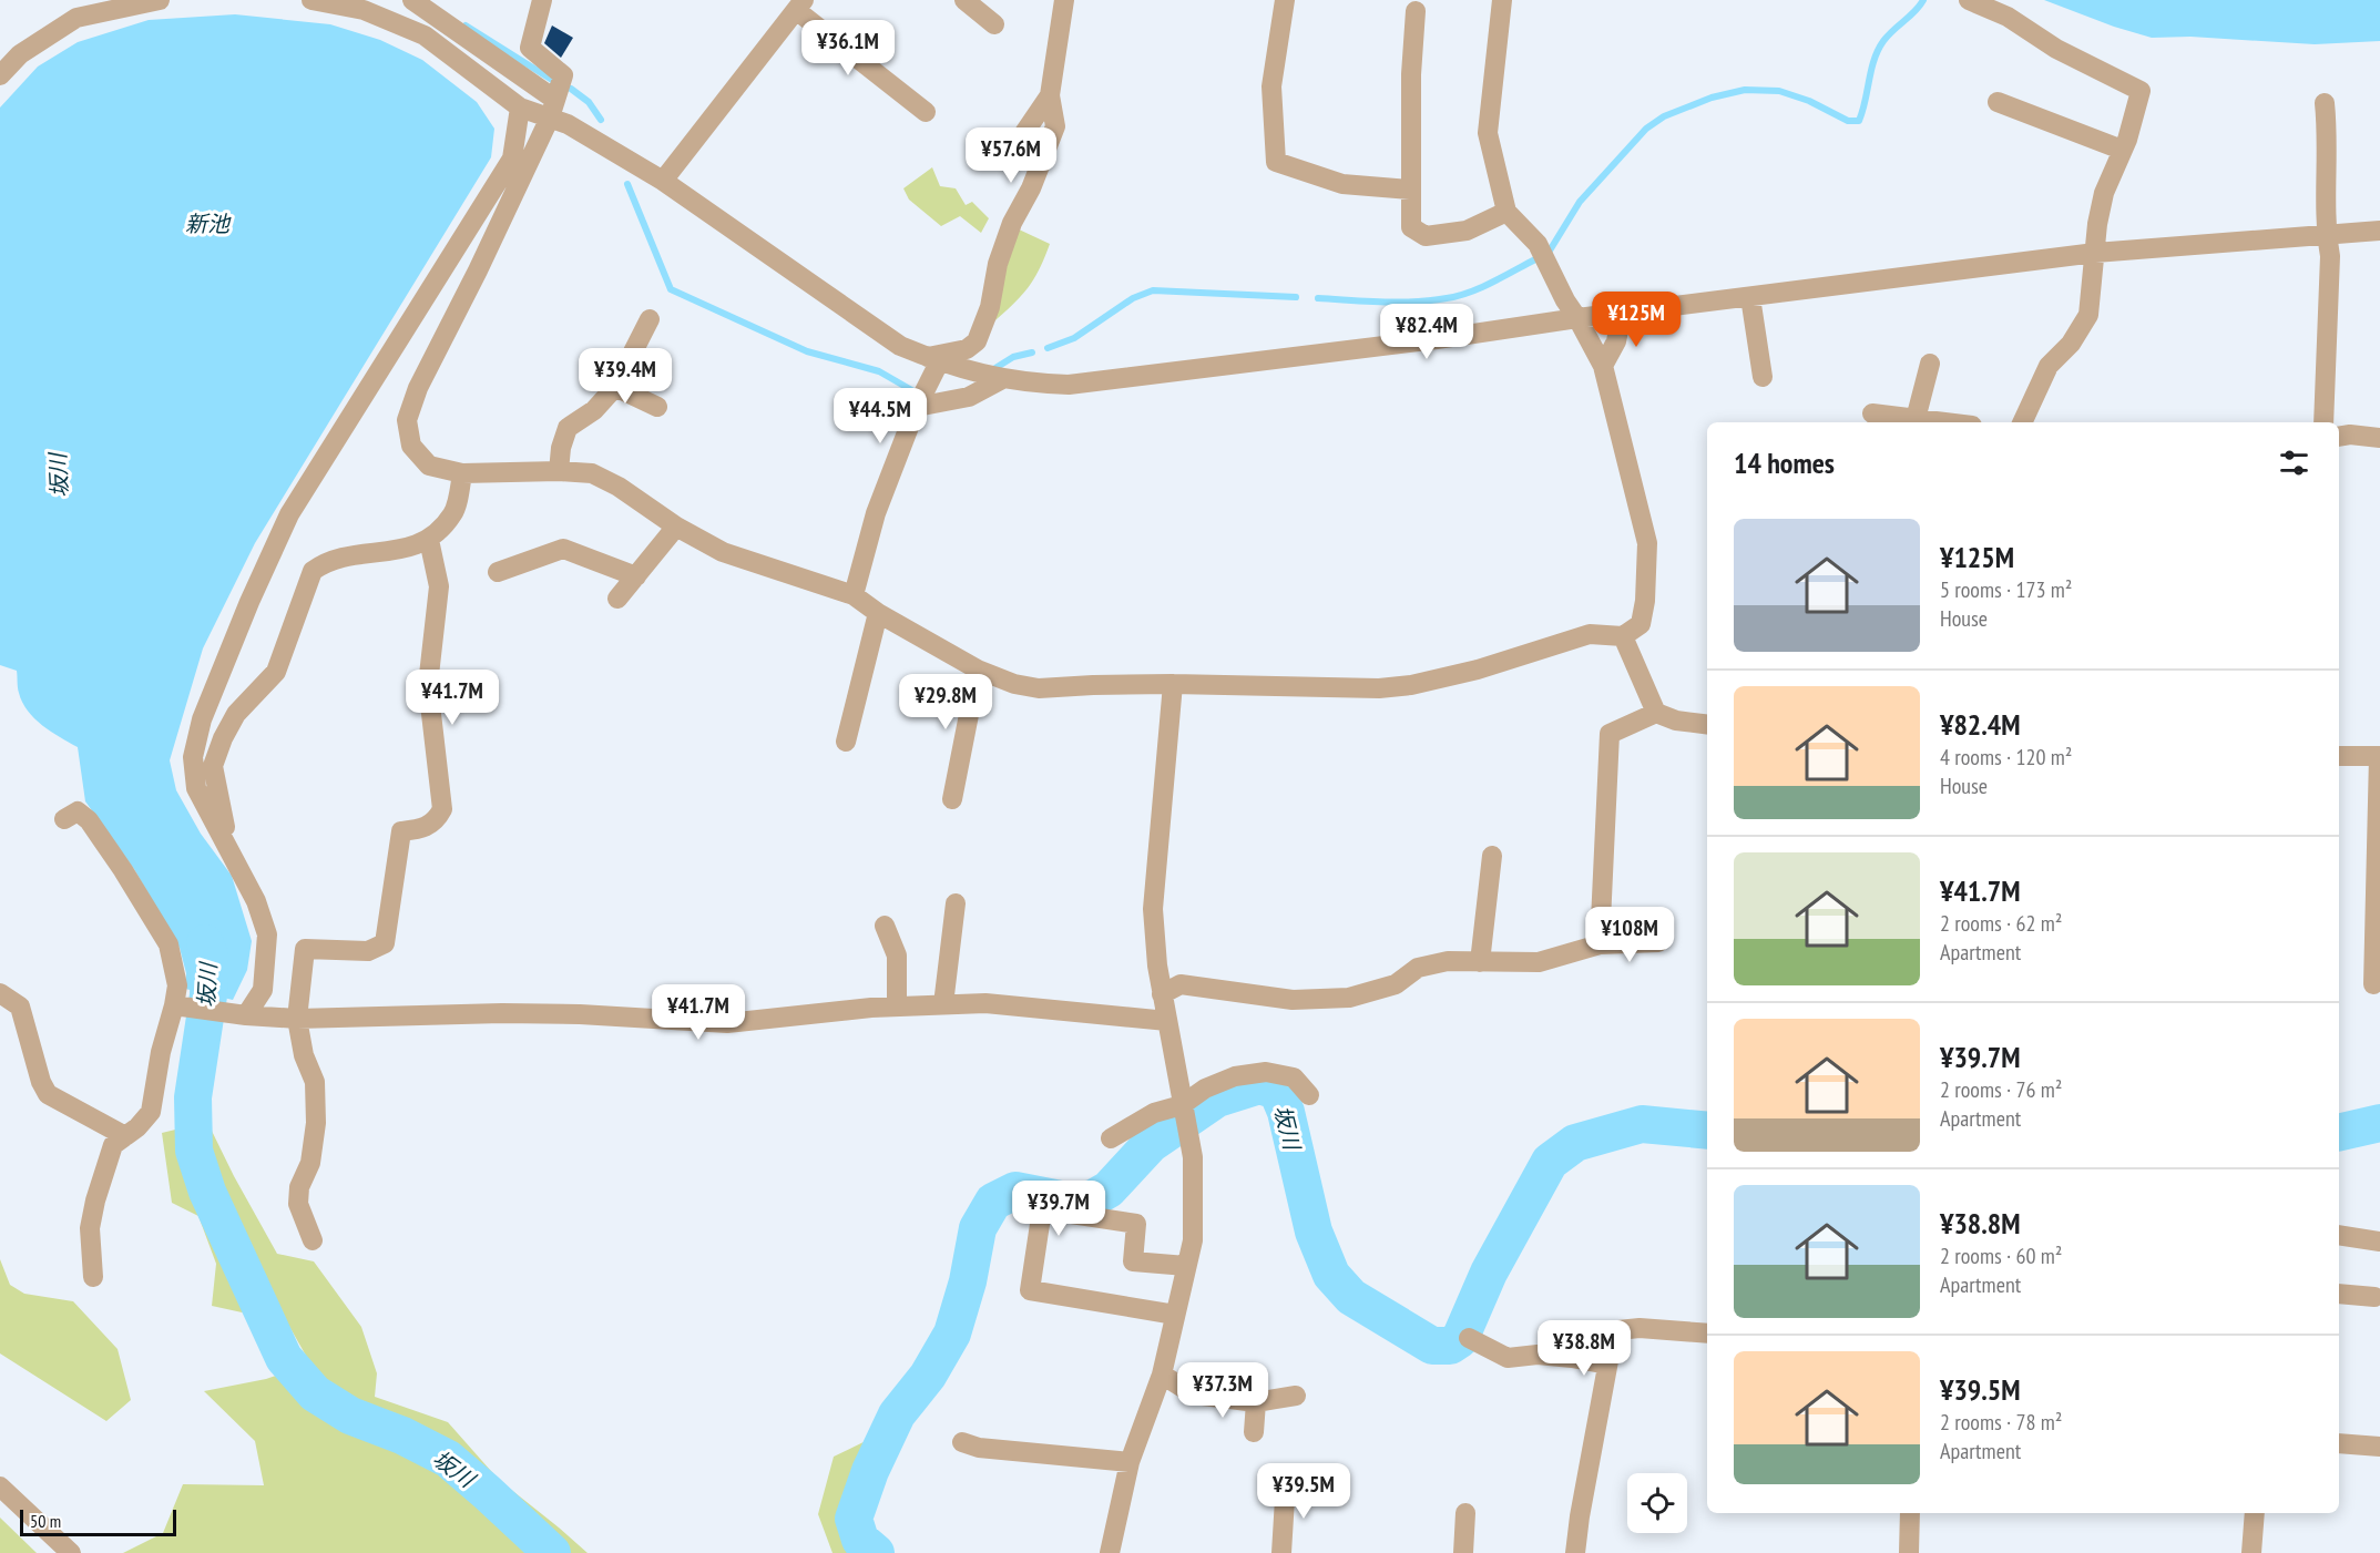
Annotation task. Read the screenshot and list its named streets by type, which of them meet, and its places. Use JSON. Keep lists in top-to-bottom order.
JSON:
{
  "water": ["新池", "坂川"],
  "scale_bar": "50 m",
  "page": {
    "price": [
      "¥36.1M",
      "¥57.6M",
      "¥125M",
      "¥82.4M",
      "¥39.4M",
      "¥44.5M",
      "¥41.7M",
      "¥29.8M",
      "¥108M",
      "¥41.7M",
      "¥39.7M",
      "¥38.8M",
      "¥37.3M",
      "¥39.5M"
    ],
    "heading": "14 homes",
    "list": [
      {
        "name": "¥125M",
        "note": "5 rooms · 173 m² · House"
      },
      {
        "name": "¥82.4M",
        "note": "4 rooms · 120 m² · House"
      },
      {
        "name": "¥41.7M",
        "note": "2 rooms · 62 m² · Apartment"
      },
      {
        "name": "¥39.7M",
        "note": "2 rooms · 76 m² · Apartment"
      },
      {
        "name": "¥38.8M",
        "note": "2 rooms · 60 m² · Apartment"
      },
      {
        "name": "¥39.5M",
        "note": "2 rooms · 78 m² · Apartment"
      }
    ],
    "scale": "50 m"
  }
}
